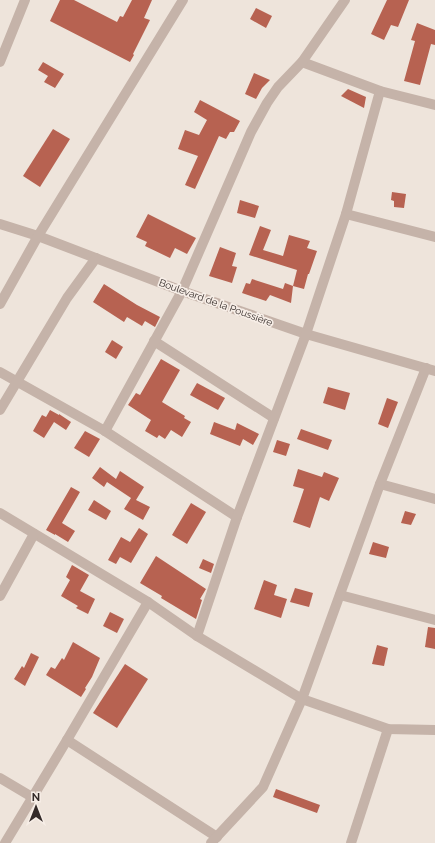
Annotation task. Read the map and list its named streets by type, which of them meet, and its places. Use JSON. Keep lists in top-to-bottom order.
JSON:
{
  "streets": {
    "street": ["Boulevard de la Poussière"]
  },
  "north": "top"
}
